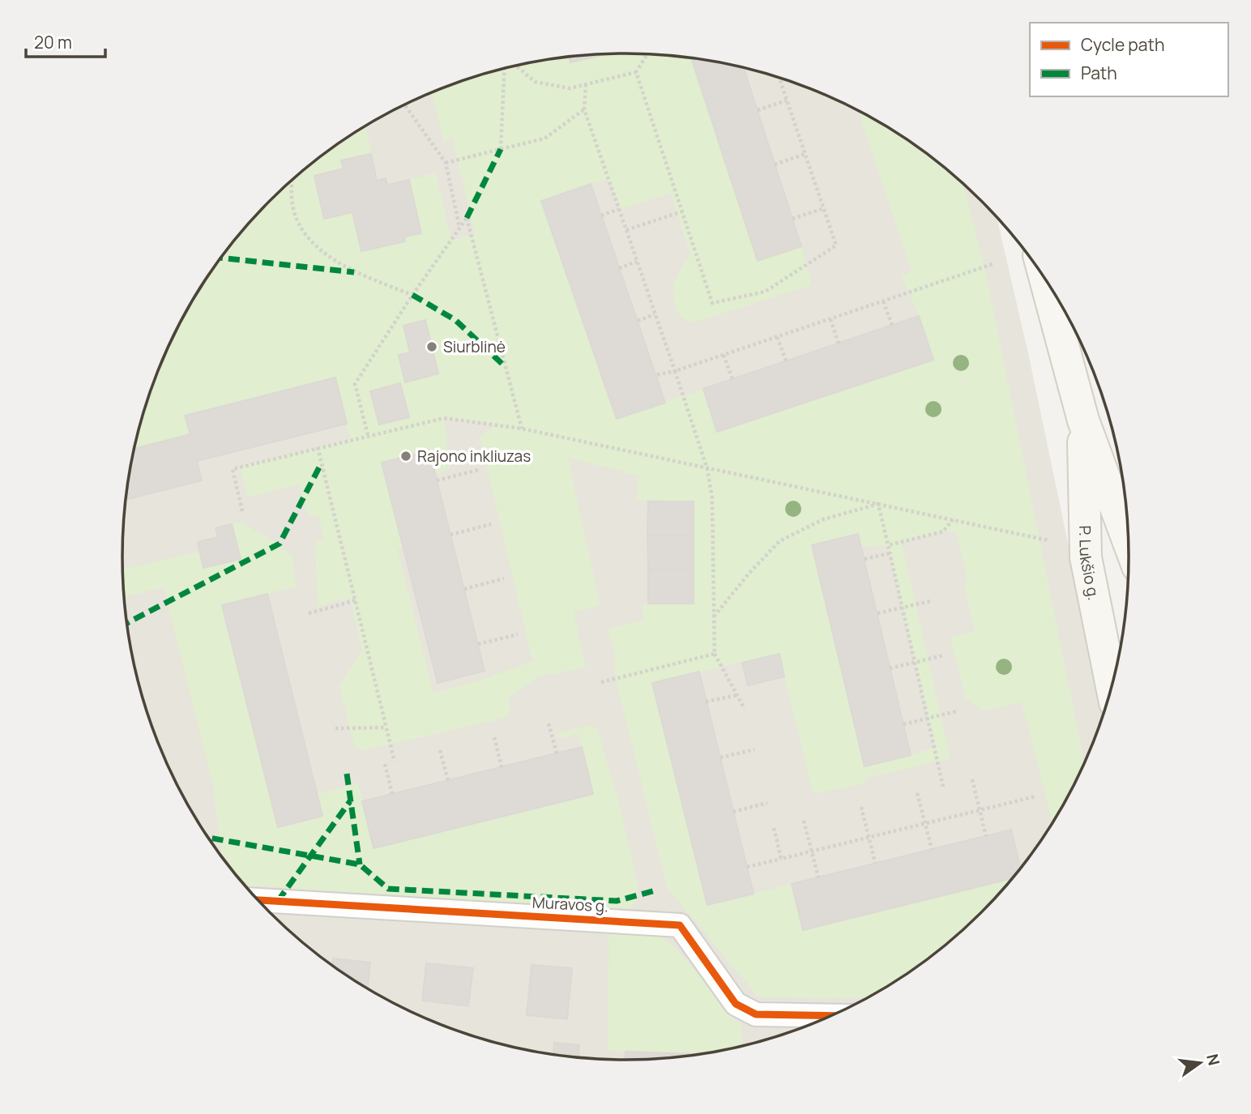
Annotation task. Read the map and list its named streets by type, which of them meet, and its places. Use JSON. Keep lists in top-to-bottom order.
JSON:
{
  "streets": {
    "main road": ["P. Lukšio g."],
    "street": ["Muravos g."]
  },
  "places": ["Siurblinė", "Rajono inkliuzas"],
  "legend": ["Cycle path", "Path"],
  "scale_bar": "20 m",
  "north": "right"
}
